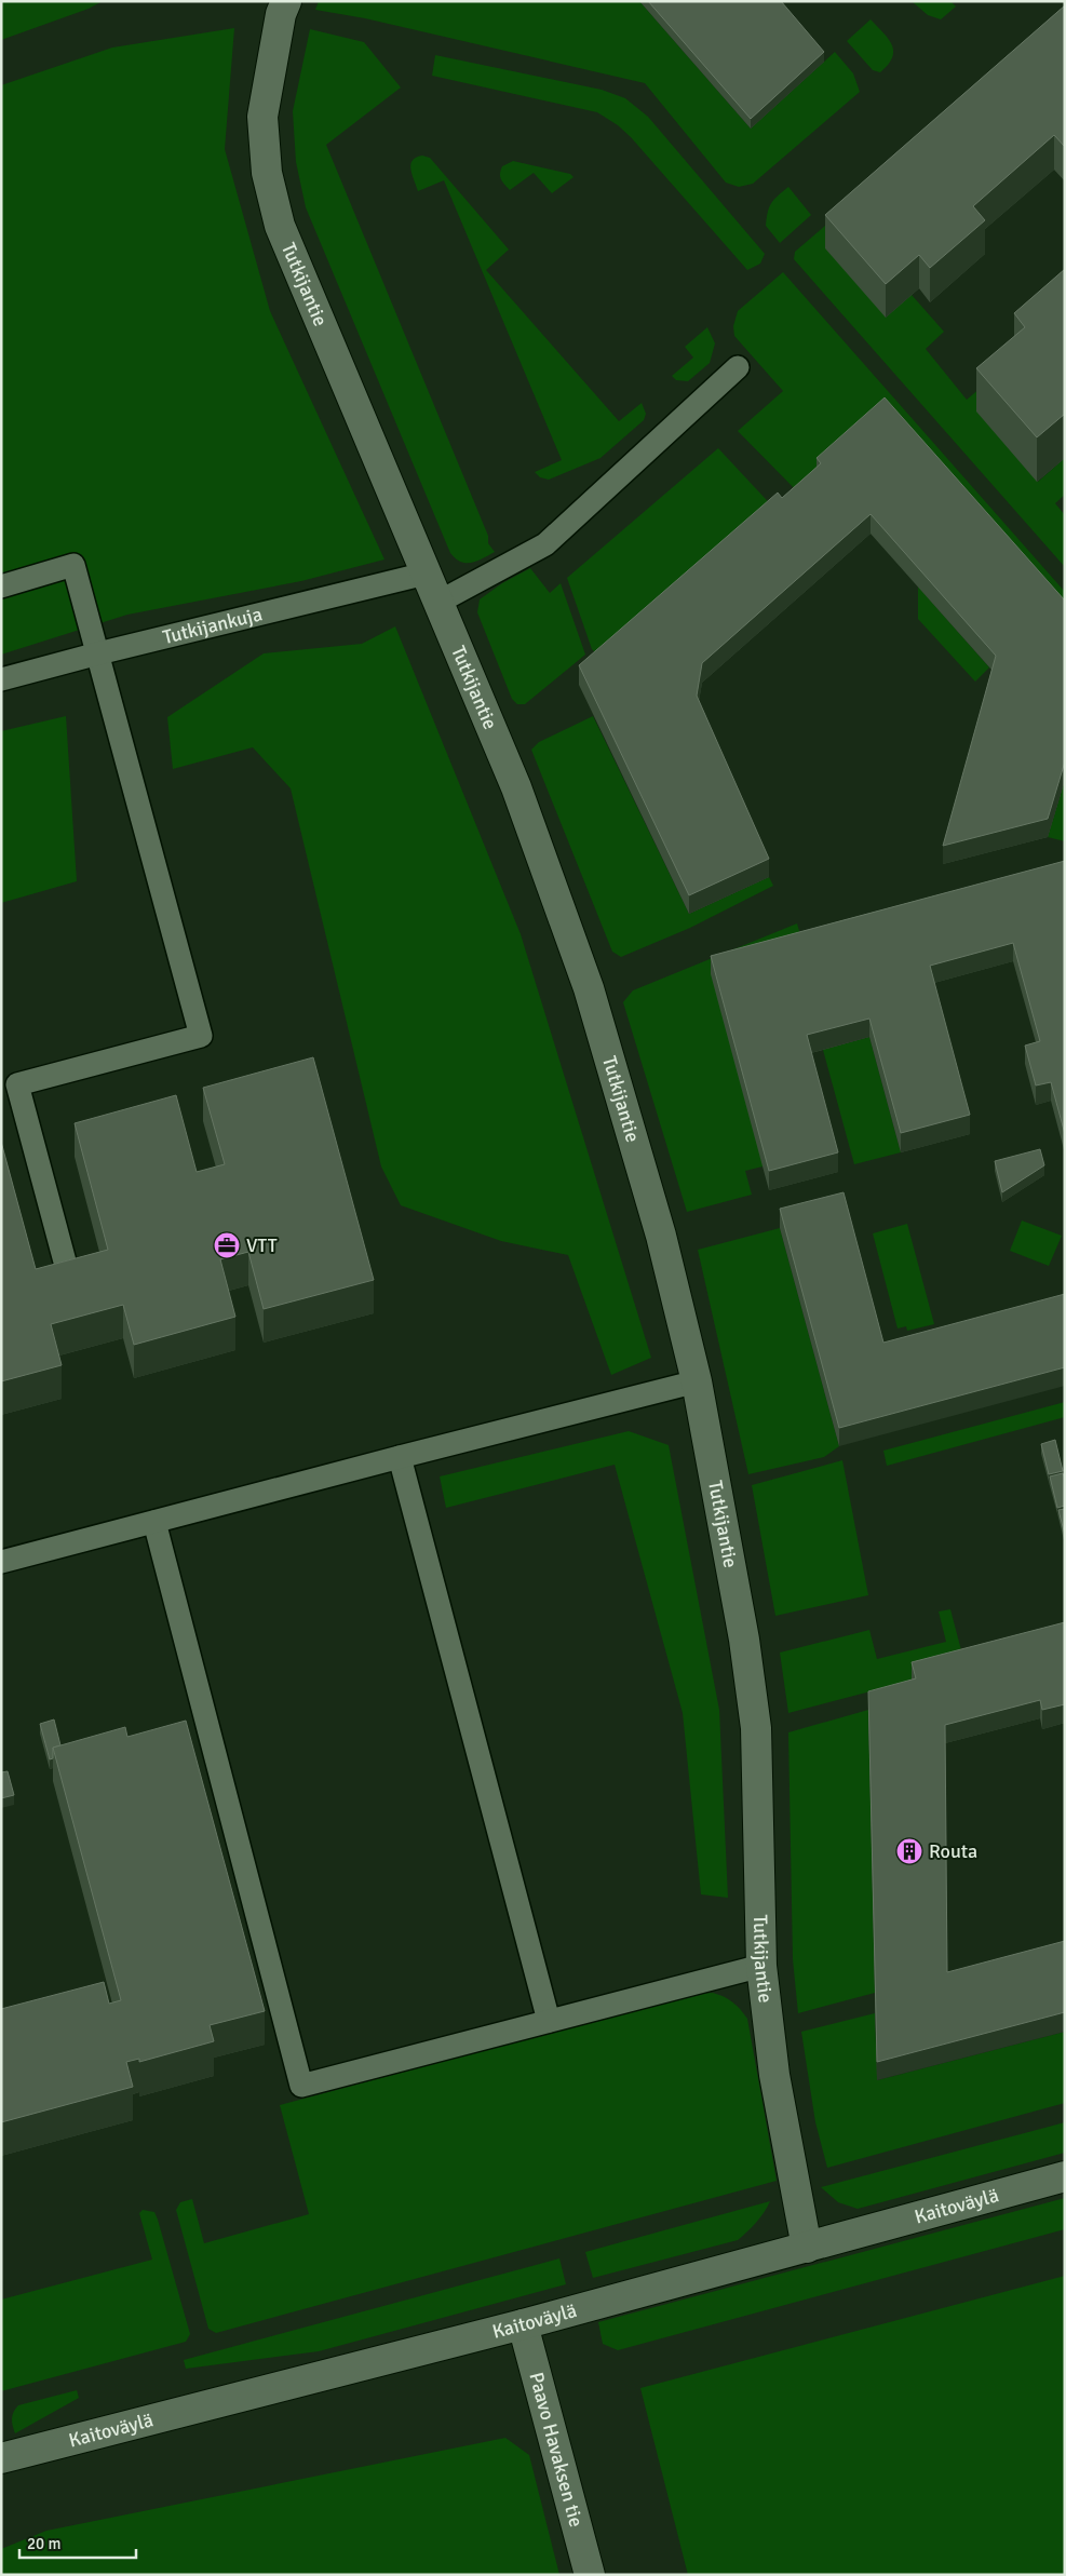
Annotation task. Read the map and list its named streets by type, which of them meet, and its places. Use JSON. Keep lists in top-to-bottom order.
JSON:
{
  "streets": {
    "street": ["Tutkijantie", "Kaitoväylä", "Paavo Havaksen tie"],
    "lane": ["Tutkijankuja"]
  },
  "crossings": [
    ["Tutkijantie", "Tutkijankuja"],
    ["Tutkijantie", "Kaitoväylä"],
    ["Kaitoväylä", "Paavo Havaksen tie"]
  ],
  "places": {
    "office": ["VTT"],
    "building": ["Routa"]
  },
  "scale_bar": "20 m"
}
